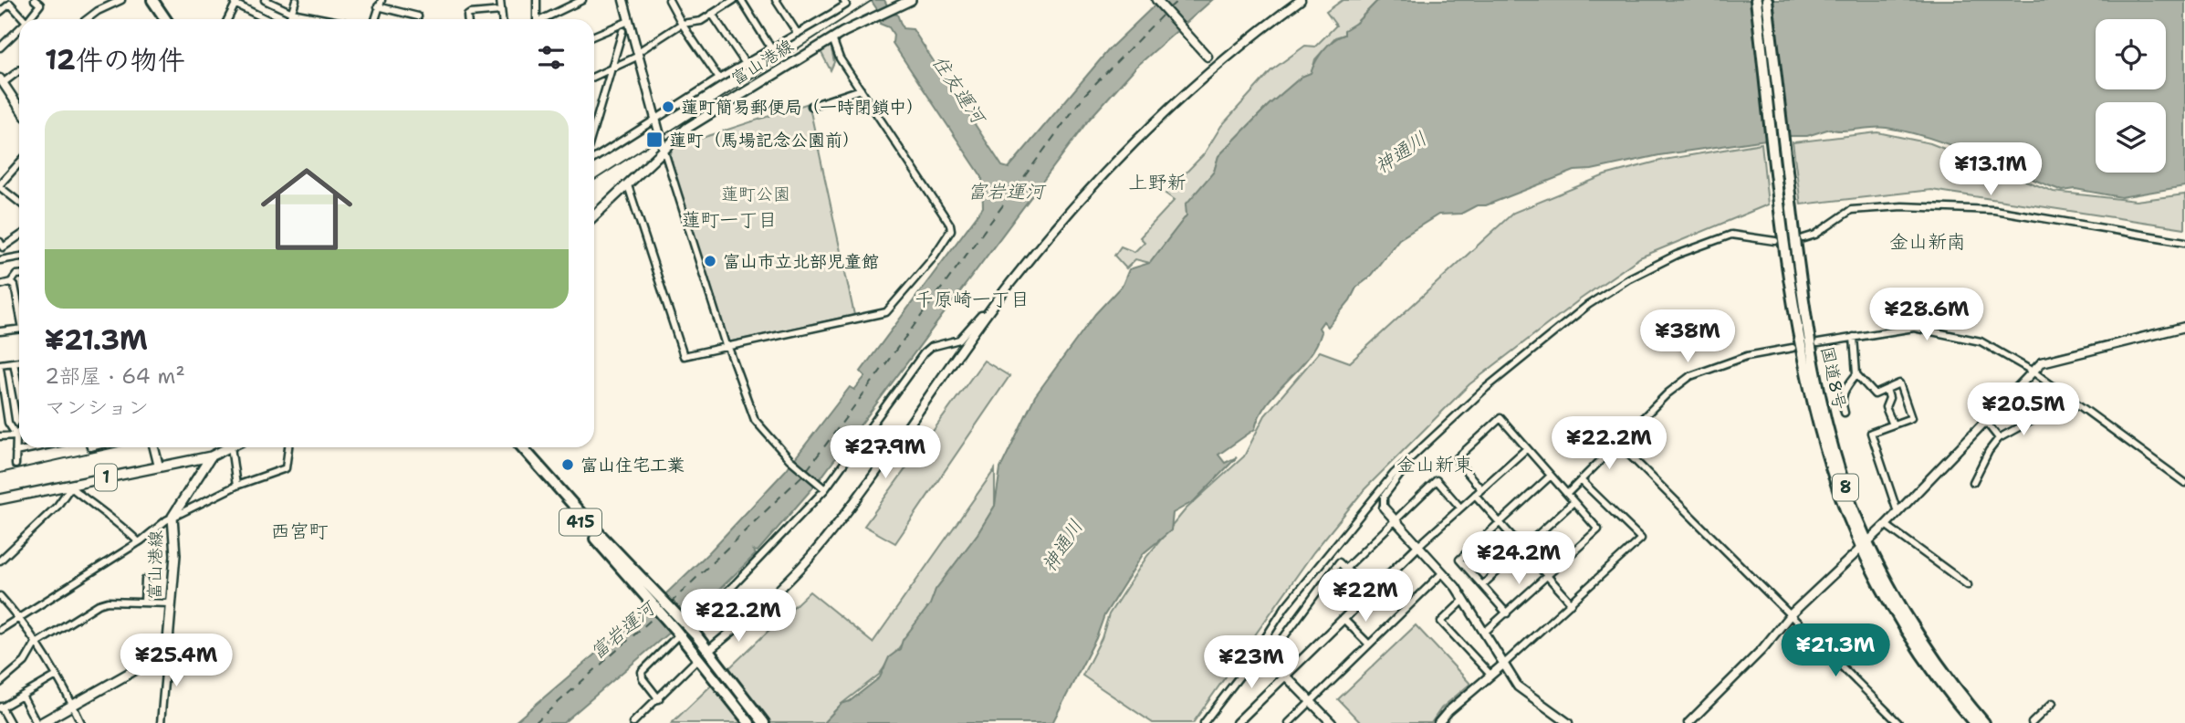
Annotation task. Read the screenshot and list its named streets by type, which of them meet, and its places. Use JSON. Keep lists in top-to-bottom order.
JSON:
{
  "streets": {
    "highway": ["国道8号", "8", "415"],
    "main road": ["富山港線", "1"]
  },
  "crossings": [
    ["富山港線", "1"]
  ],
  "districts": [
    "上野新",
    "蓮町一丁目",
    "金山新南",
    "千原崎一丁目",
    "金山新東",
    "西宮町"
  ],
  "water": ["住友運河", "神通川", "富岩運河"],
  "parks": ["蓮町公園"],
  "places": {
    "other": ["蓮町簡易郵便局（一時閉鎖中）", "富山市立北部児童館", "富山住宅工業"],
    "transit": ["蓮町（馬場記念公園前）"]
  },
  "page": {
    "heading": "12件の物件",
    "list": [
      {
        "name": "¥21.3M",
        "note": "2部屋 · 64 m² · マンション"
      }
    ],
    "price": [
      "¥13.1M",
      "¥28.6M",
      "¥38M",
      "¥20.5M",
      "¥22.2M",
      "¥27.9M",
      "¥24.2M",
      "¥22M",
      "¥22.2M",
      "¥21.3M",
      "¥25.4M",
      "¥23M"
    ]
  }
}
